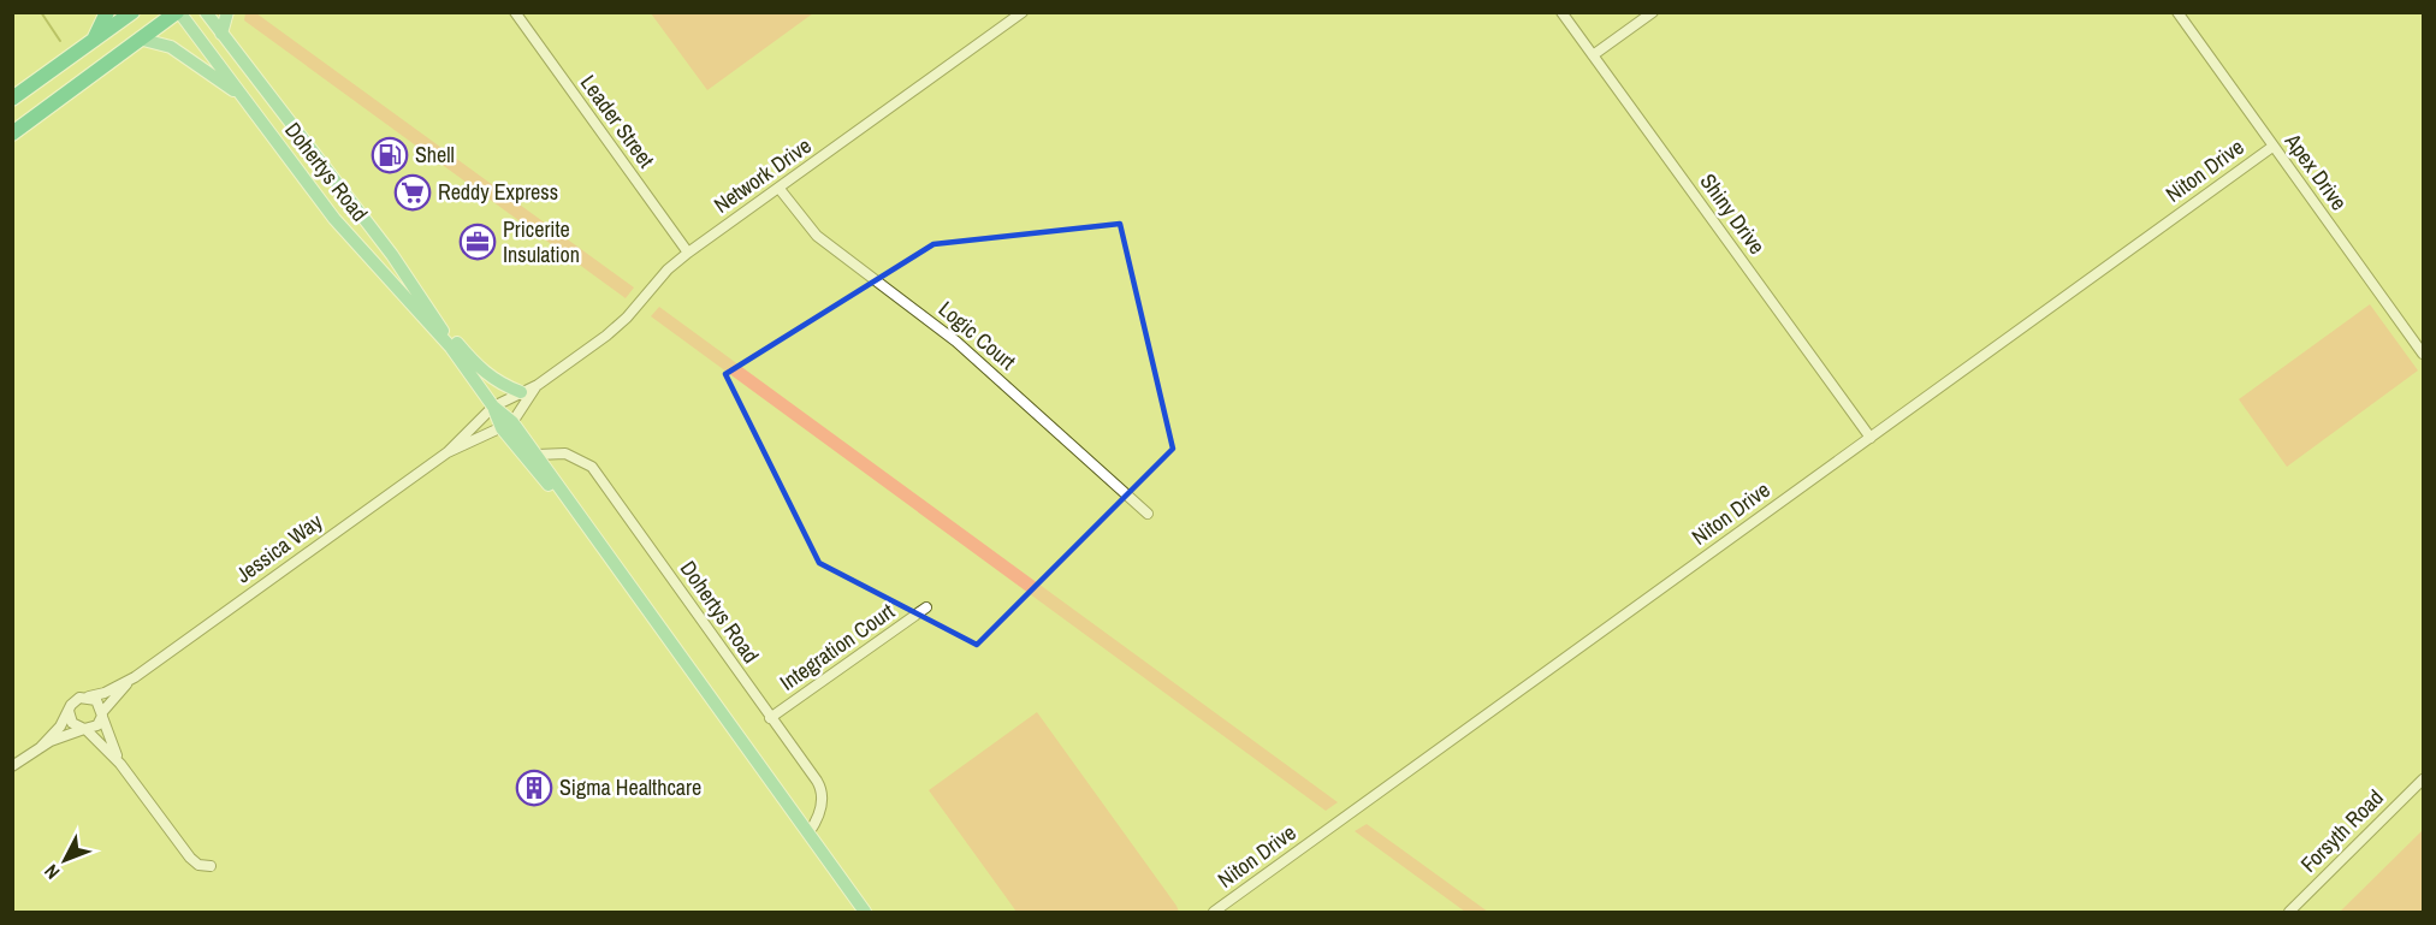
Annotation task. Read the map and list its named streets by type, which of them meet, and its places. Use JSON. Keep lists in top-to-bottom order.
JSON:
{
  "streets": {
    "main road": ["Dohertys Road"],
    "street": [
      "Leader Street",
      "Niton Drive",
      "Apex Drive",
      "Network Drive",
      "Shiny Drive",
      "Logic Court",
      "Jessica Way",
      "Integration Court",
      "Forsyth Road"
    ]
  },
  "crossings": [
    ["Leader Street", "Network Drive"],
    ["Niton Drive", "Apex Drive"],
    ["Niton Drive", "Shiny Drive"],
    ["Dohertys Road", "Network Drive"],
    ["Dohertys Road", "Jessica Way"],
    ["Dohertys Road", "Integration Court"],
    ["Network Drive", "Logic Court"],
    ["Network Drive", "Jessica Way"]
  ],
  "places": {
    "fuel station": ["Shell"],
    "supermarket": ["Reddy Express"],
    "office": ["Pricerite Insulation"],
    "building": ["Sigma Healthcare"]
  },
  "north": "bottom left"
}
